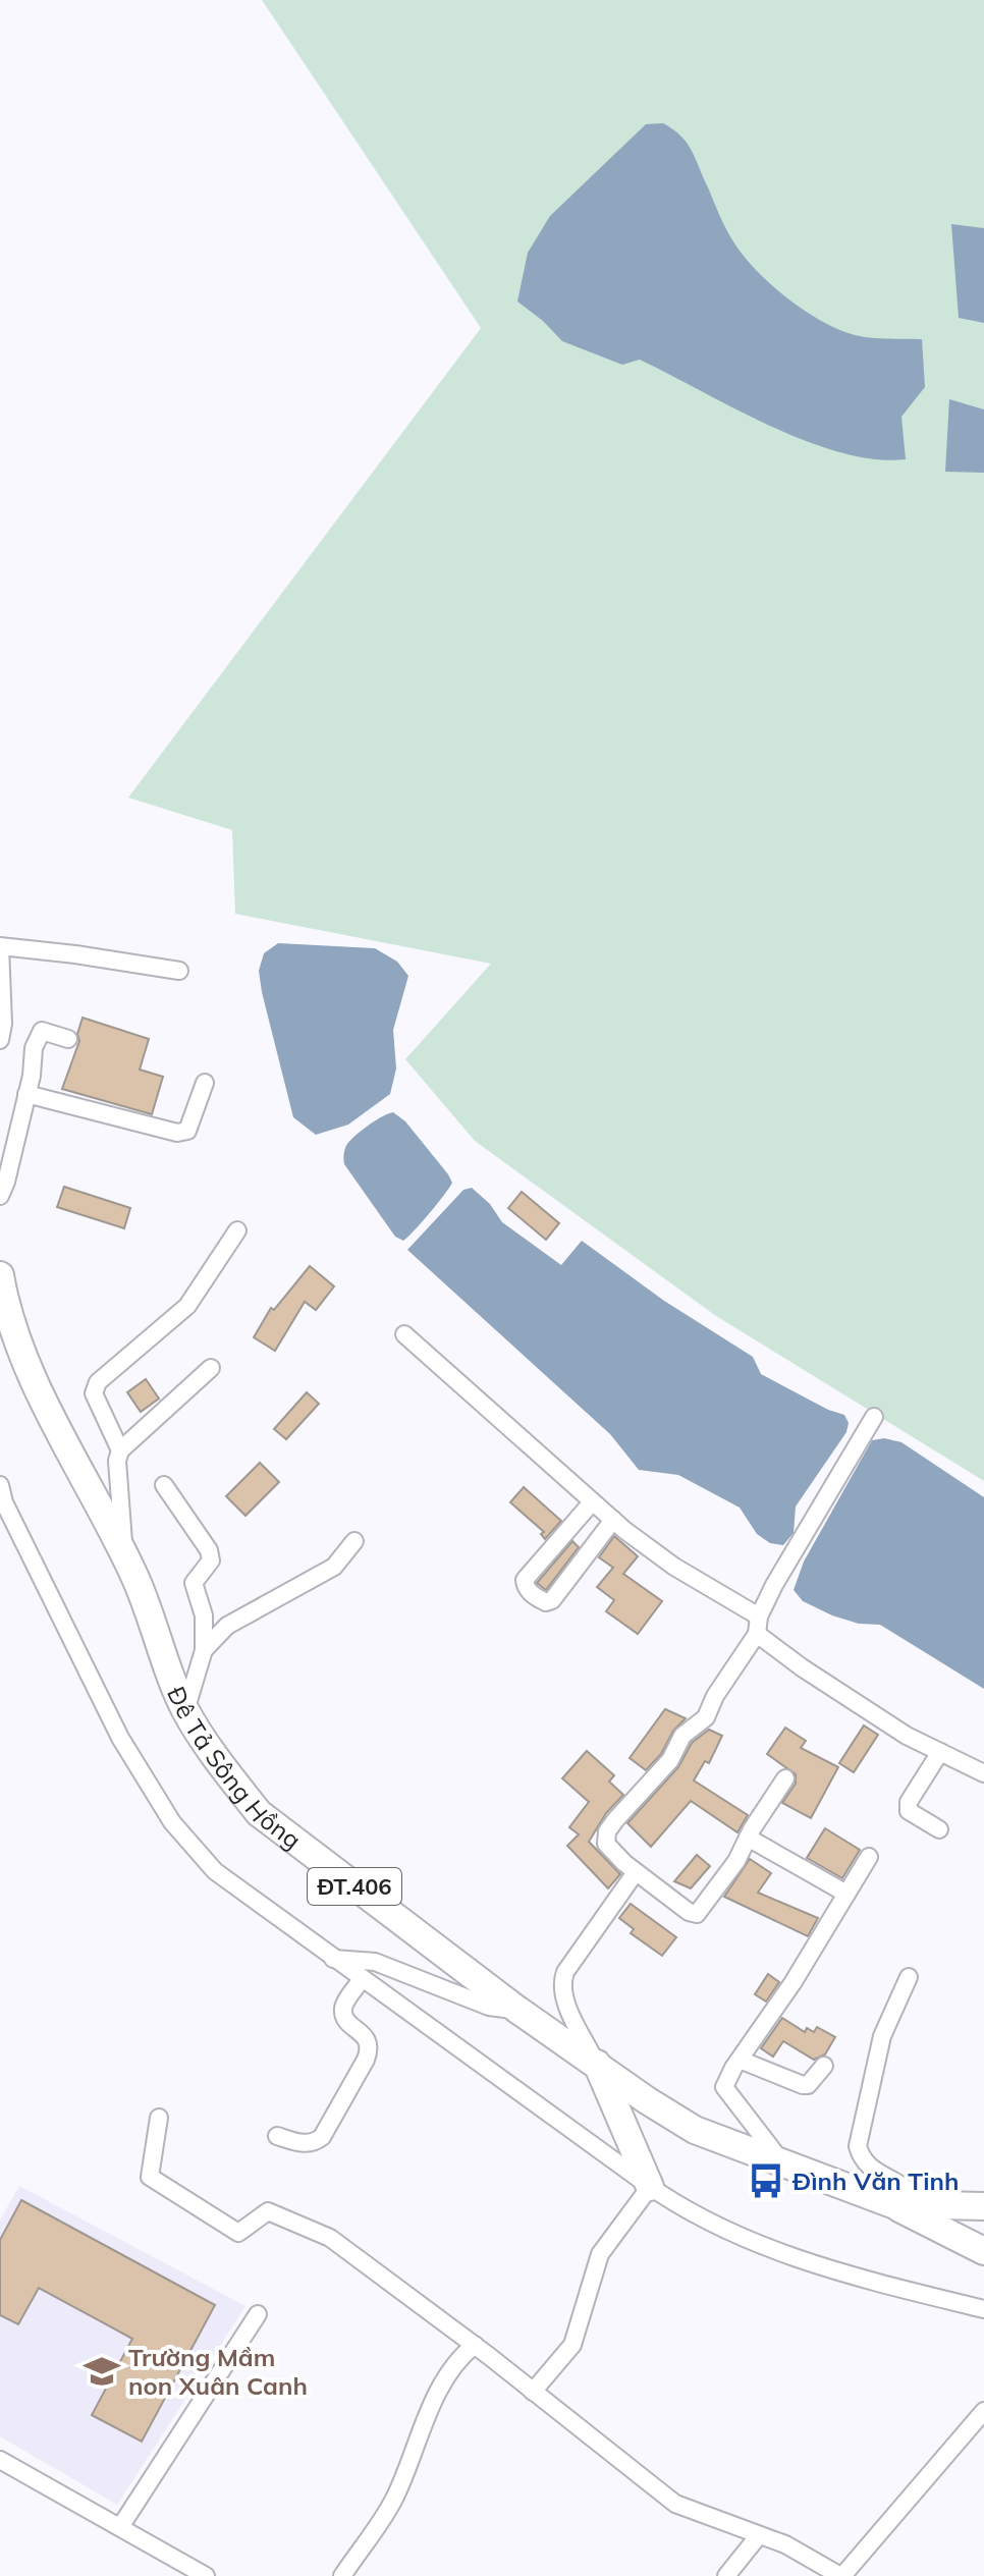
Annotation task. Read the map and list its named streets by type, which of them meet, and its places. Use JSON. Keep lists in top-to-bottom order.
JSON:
{
  "streets": {
    "main road": ["Đê Tả Sông Hồng", "ĐT.406"]
  },
  "places": {
    "bus stop": ["Đình Văn Tinh"],
    "school or university": ["Trường Mầm non Xuân Canh"]
  }
}
